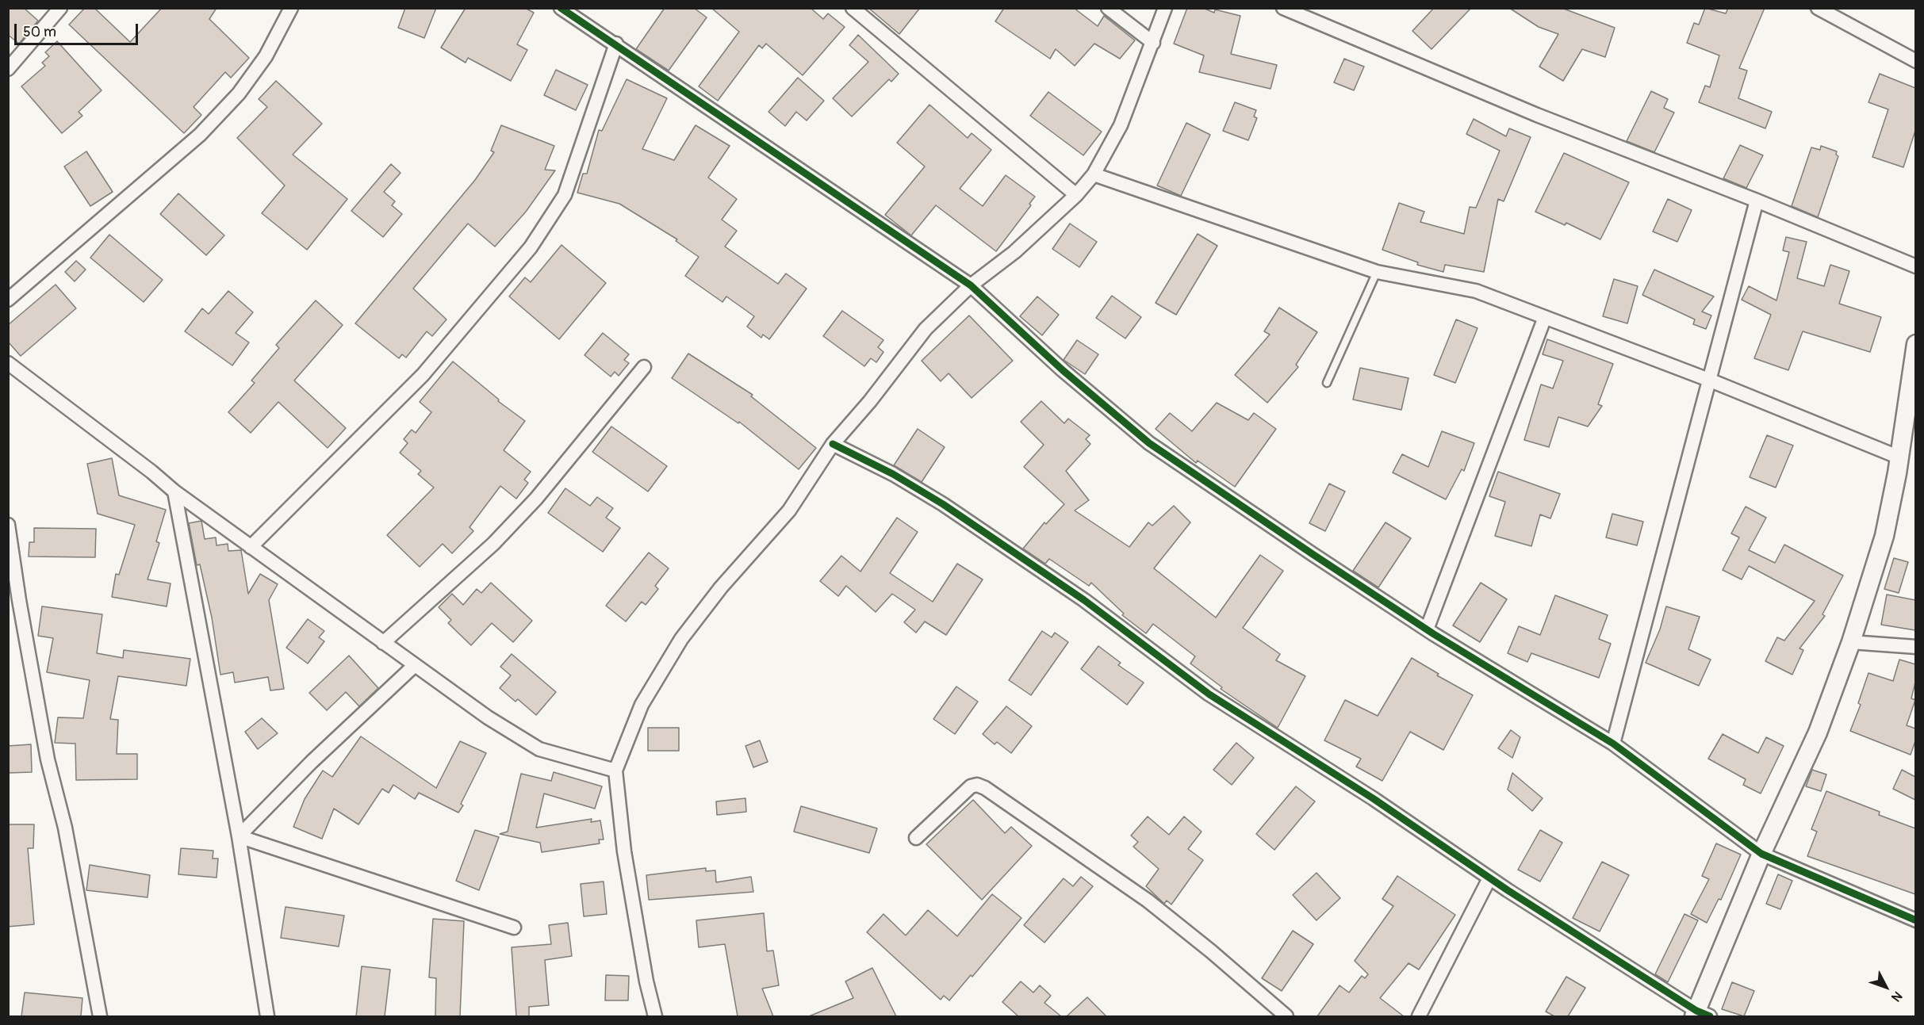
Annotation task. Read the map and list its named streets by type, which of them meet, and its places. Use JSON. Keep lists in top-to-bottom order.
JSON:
{
  "scale_bar": "50 m",
  "north": "bottom right"
}
